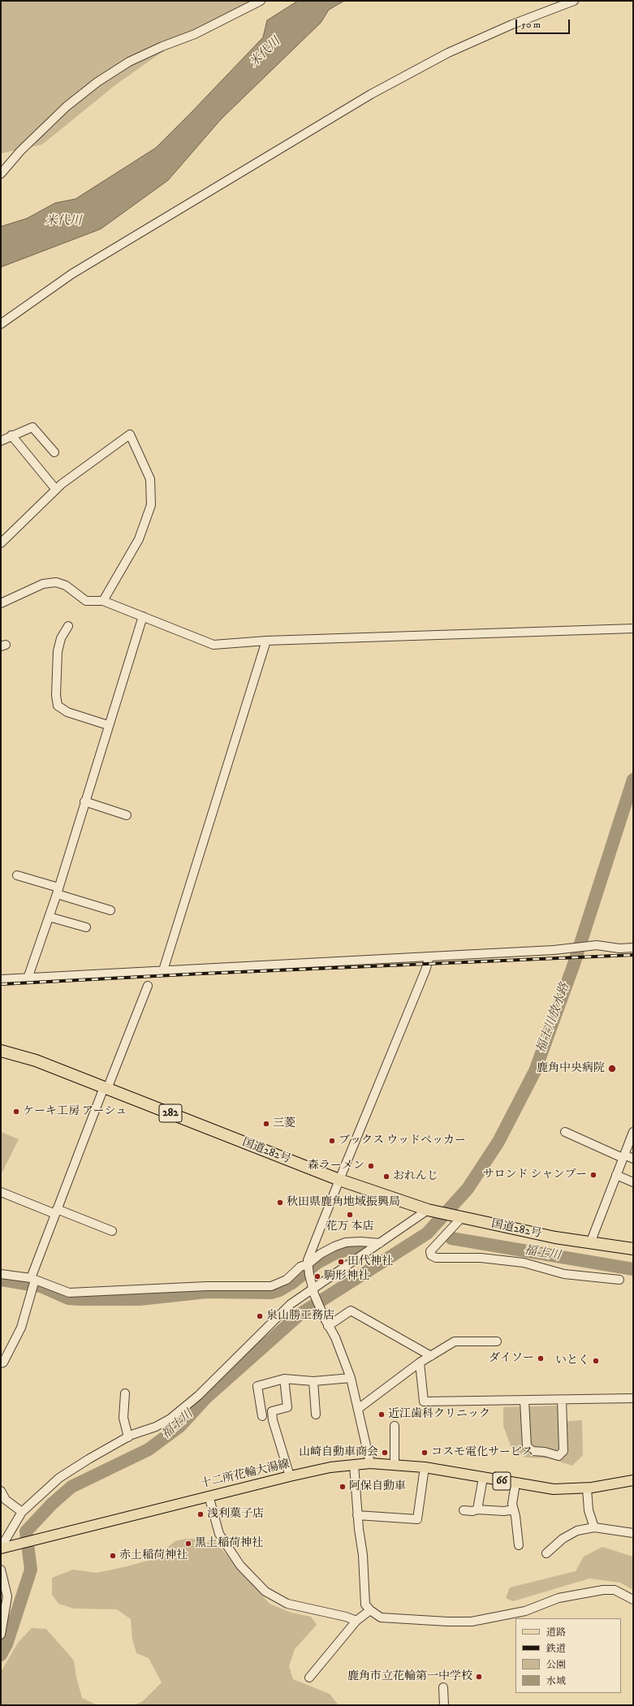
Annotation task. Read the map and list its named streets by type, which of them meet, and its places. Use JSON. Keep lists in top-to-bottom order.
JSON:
{
  "streets": {
    "highway": ["282", "国道282号"],
    "main road": ["十二所花輪大湯線", "66"]
  },
  "water": ["米代川", "福士川放水路", "福士川"],
  "places": [
    "鹿角中央病院",
    "ケーキ工房 アーシュ",
    "三菱",
    "ブックス ウッドペッカー",
    "森ラーメン",
    "サロンド シャンプー",
    "おれんじ",
    "秋田県鹿角地域振興局",
    "花万 本店",
    "田代神社",
    "駒形神社",
    "泉山勝工務店",
    "ダイソー",
    "いとく",
    "近江歯科クリニック",
    "山崎自動車商会",
    "コスモ電化サービス",
    "阿保自動車",
    "浅利菓子店",
    "黒土稲荷神社",
    "赤土稲荷神社",
    "鹿角市立花輪第一中学校"
  ],
  "legend": [
    "道路",
    "鉄道",
    "公園",
    "水域"
  ],
  "scale_bar": "50 m"
}
